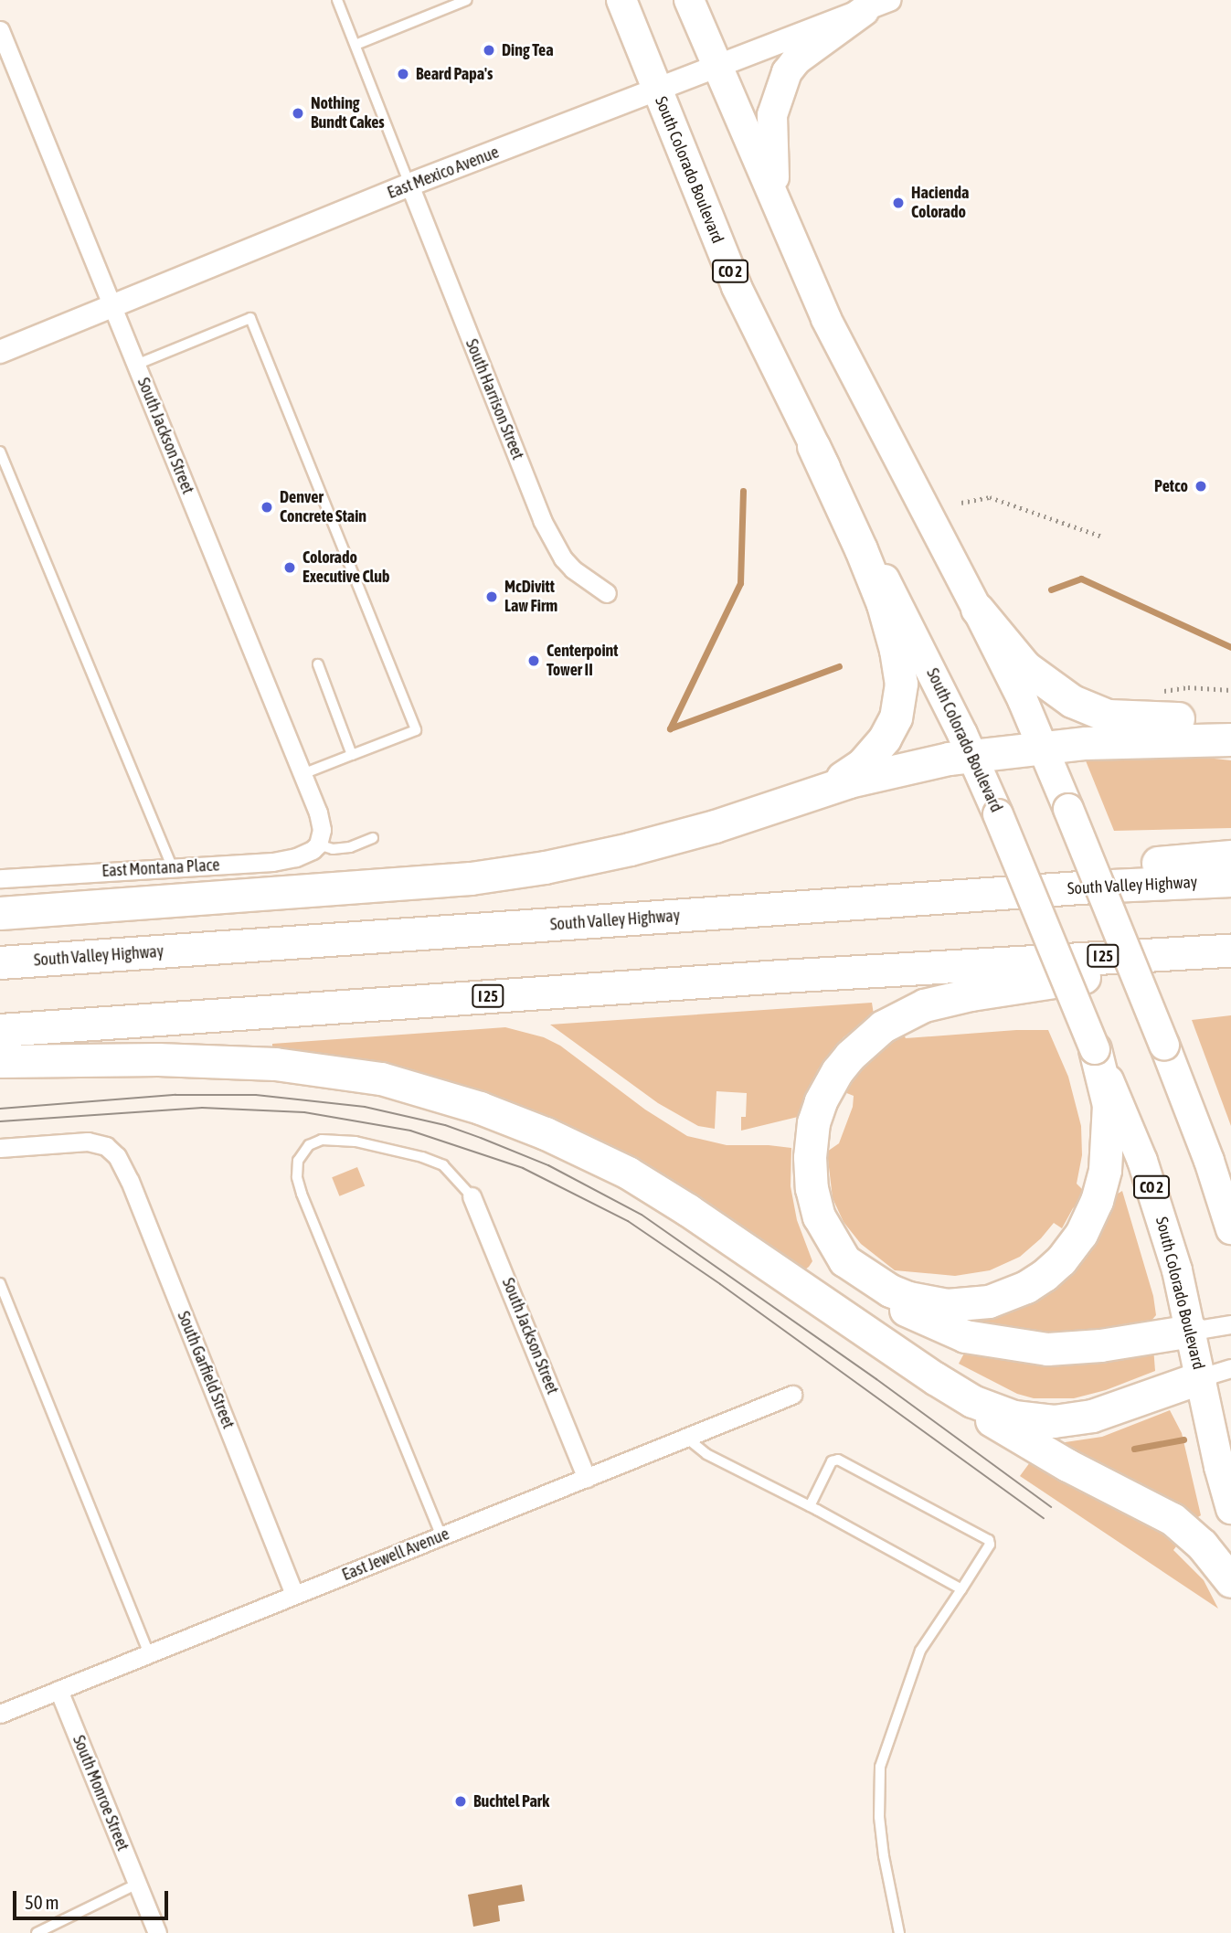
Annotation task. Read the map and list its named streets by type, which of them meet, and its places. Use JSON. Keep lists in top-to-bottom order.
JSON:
{
  "streets": {
    "highway": ["South Valley Highway", "I 25"],
    "main road": ["South Colorado Boulevard", "CO 2"],
    "street": [
      "East Mexico Avenue",
      "South Harrison Street",
      "South Jackson Street",
      "East Montana Place",
      "South Garfield Street",
      "East Jewell Avenue",
      "South Monroe Street"
    ]
  },
  "crossings": [
    ["South Colorado Boulevard", "East Mexico Avenue"],
    ["East Mexico Avenue", "South Harrison Street"],
    ["East Mexico Avenue", "South Jackson Street"],
    ["South Jackson Street", "East Montana Place"],
    ["South Jackson Street", "East Jewell Avenue"],
    ["South Garfield Street", "East Jewell Avenue"],
    ["East Jewell Avenue", "South Monroe Street"]
  ],
  "places": [
    "Ding Tea",
    "Beard Papa's",
    "Nothing Bundt Cakes",
    "Hacienda Colorado",
    "Petco",
    "Denver Concrete Stain",
    "Colorado Executive Club",
    "McDivitt Law Firm",
    "Centerpoint Tower II",
    "Buchtel Park"
  ],
  "scale_bar": "50 m"
}
